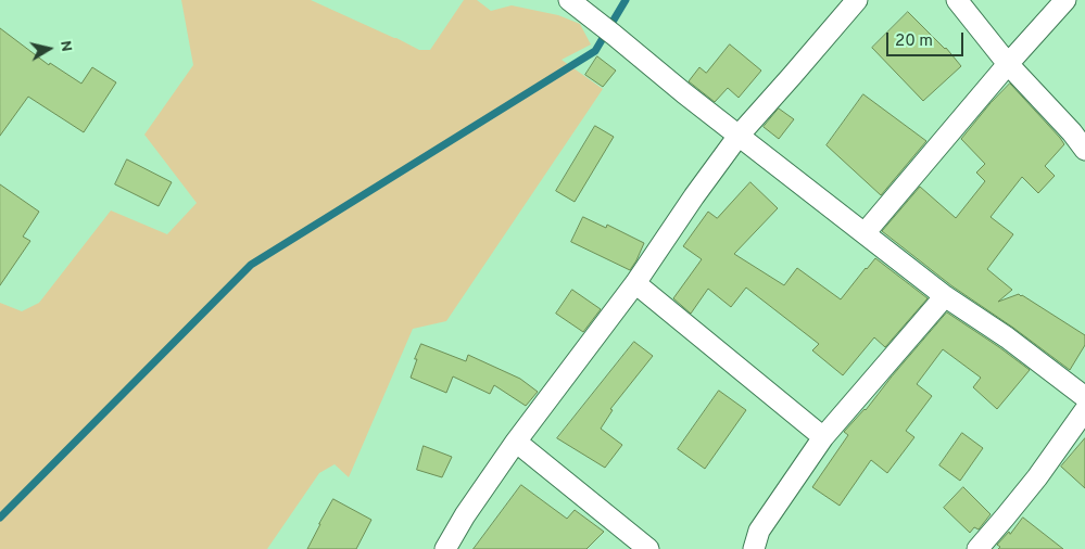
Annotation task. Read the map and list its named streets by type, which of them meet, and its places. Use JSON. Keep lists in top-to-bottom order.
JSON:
{
  "scale_bar": "20 m",
  "north": "right"
}
